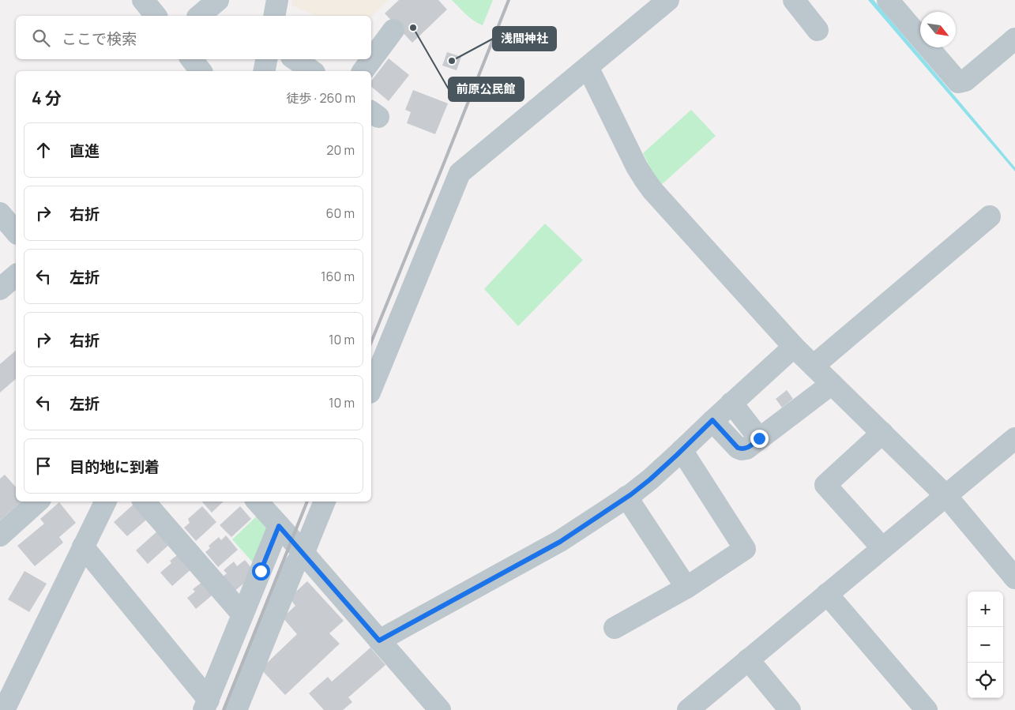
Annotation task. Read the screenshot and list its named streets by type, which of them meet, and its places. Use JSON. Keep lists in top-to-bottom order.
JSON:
{
  "places": ["前原公民館", "浅間神社"],
  "north": "bottom right",
  "page": {
    "search": "ここで検索",
    "heading": ["4 分", "徒歩 · 260 m"],
    "list": [
      ["直進", "20 m"],
      ["右折", "60 m"],
      ["左折", "160 m"],
      ["右折", "10 m"],
      ["左折", "10 m"],
      "目的地に到着"
    ],
    "map_buttons": ["+", "−"]
  }
}
